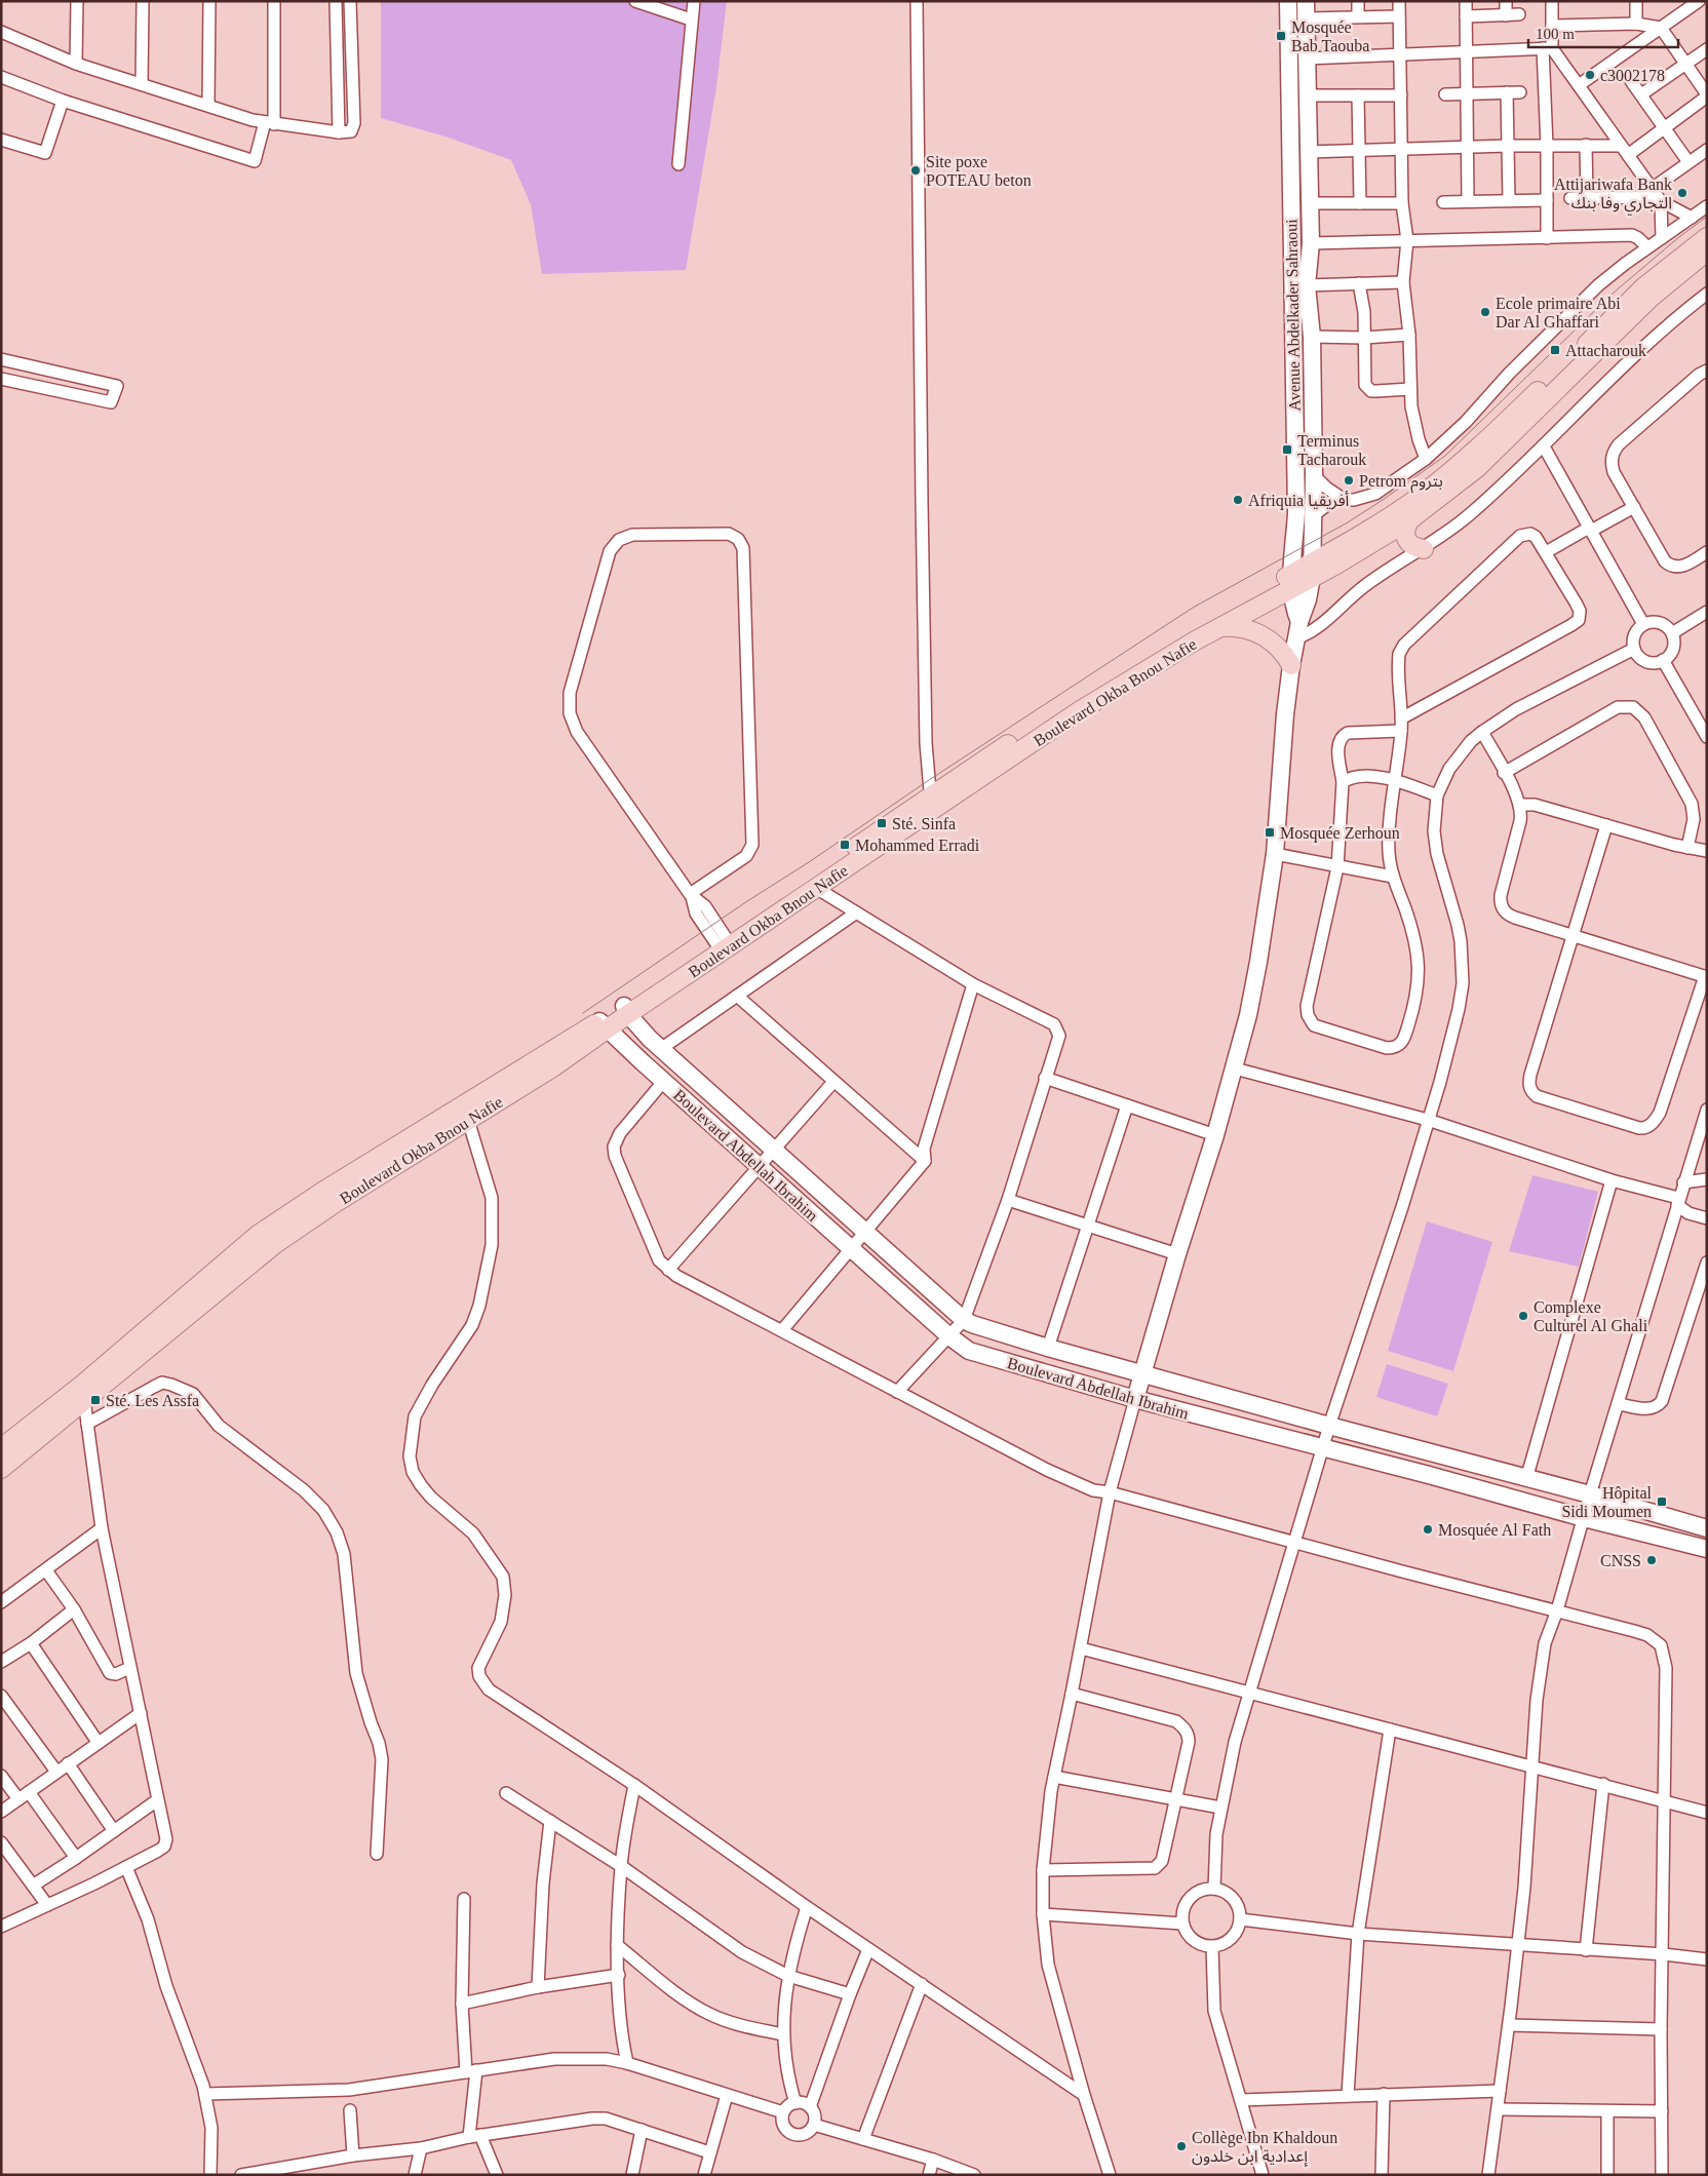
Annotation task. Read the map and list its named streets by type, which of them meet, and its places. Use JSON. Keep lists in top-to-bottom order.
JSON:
{
  "streets": {
    "main road": ["Boulevard Okba Bnou Nafie"],
    "street": ["Avenue Abdelkader Sahraoui", "Boulevard Abdellah Ibrahim"]
  },
  "crossings": [
    ["Avenue Abdelkader Sahraoui", "Boulevard Okba Bnou Nafie"],
    ["Boulevard Okba Bnou Nafie", "Boulevard Abdellah Ibrahim"]
  ],
  "places": {
    "transit": [
      "Mosquée Bab Taouba",
      "Attacharouk",
      "Terminus Tacharouk",
      "Sté. Sinfa",
      "Mosquée Zerhoun",
      "Mohammed Erradi",
      "Sté. Les Assfa",
      "Hôpital Sidi Moumen"
    ],
    "other": [
      "c3002178",
      "Site poxe POTEAU beton",
      "Attijariwafa Bank التجاري وفا بنك",
      "Ecole primaire Abi Dar Al Ghaffari",
      "Petrom بتروم",
      "Afriquia أفريقيا",
      "Complexe Culturel Al Ghali",
      "Mosquée Al Fath",
      "CNSS",
      "Collège Ibn Khaldoun إعدادية ابن خلدون"
    ]
  },
  "scale_bar": "100 m"
}
